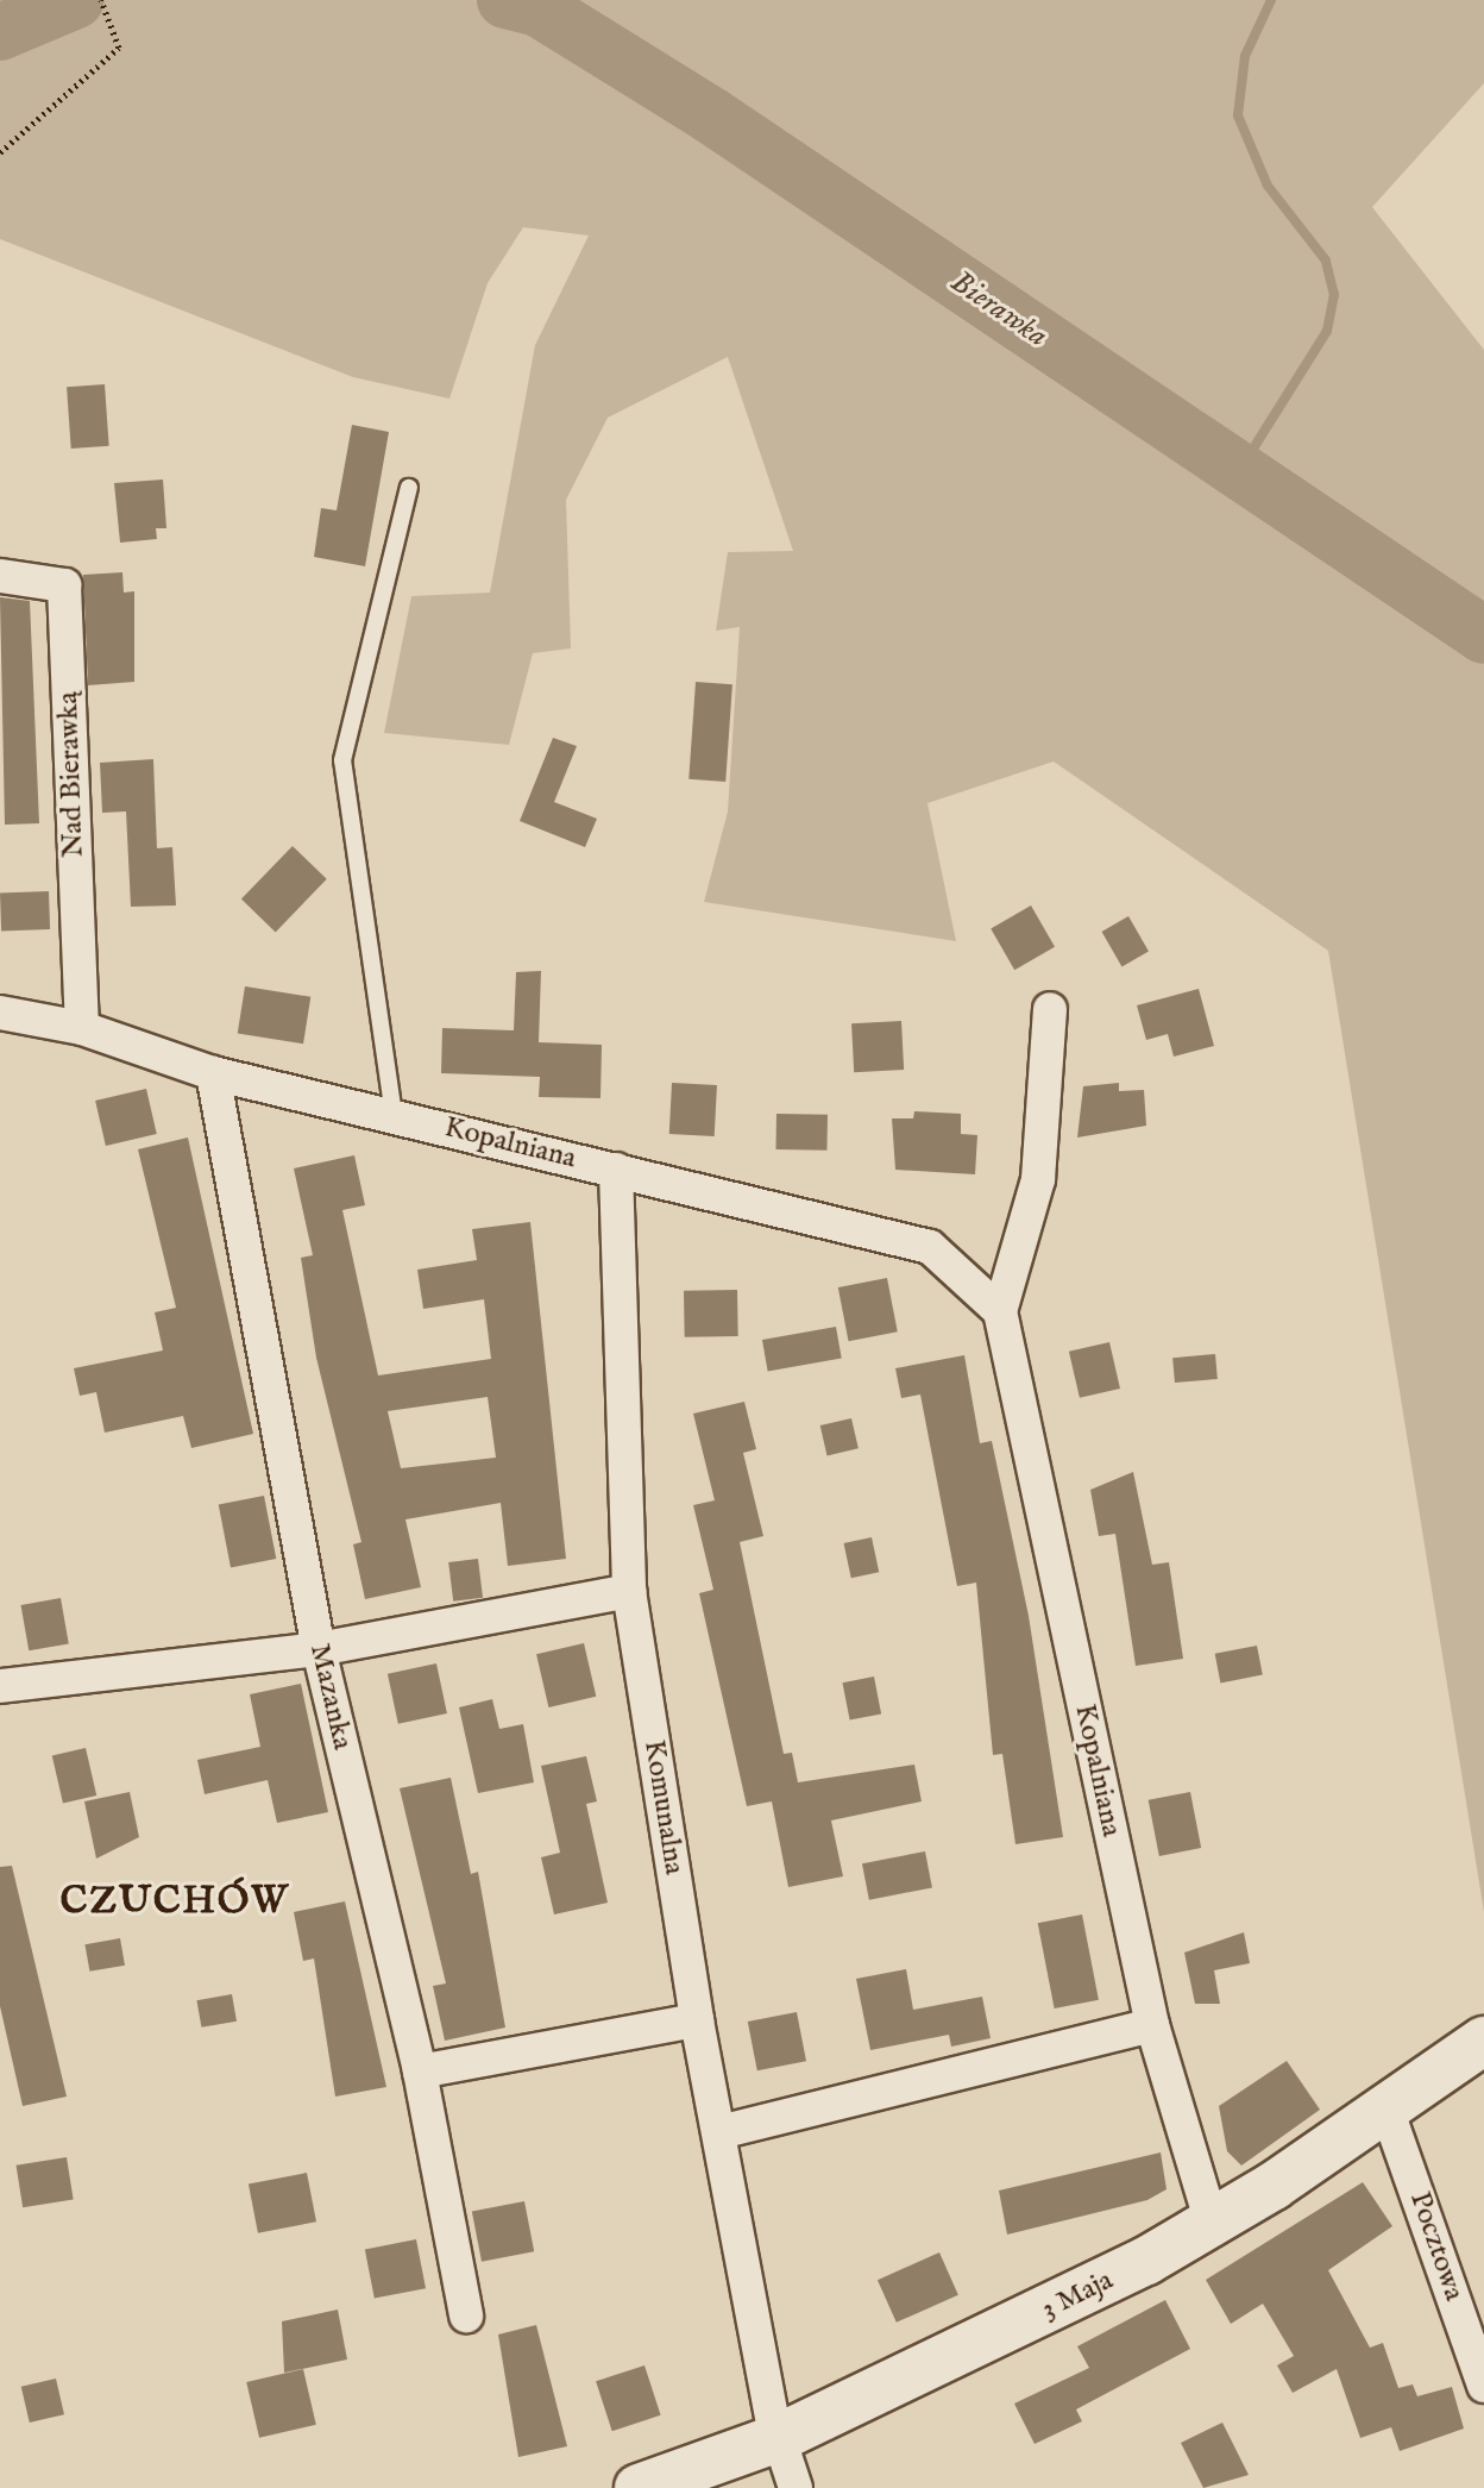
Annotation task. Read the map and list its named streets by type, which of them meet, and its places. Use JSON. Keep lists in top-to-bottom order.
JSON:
{
  "streets": {
    "main road": ["3 Maja"],
    "street": [
      "Nad Bierawką",
      "Kopalniana",
      "Mazanka",
      "Komunalna",
      "Pocztowa"
    ]
  },
  "crossings": [
    ["Nad Bierawką", "Kopalniana"],
    ["Kopalniana", "Mazanka"],
    ["Kopalniana", "Komunalna"],
    ["Kopalniana", "3 Maja"],
    ["Komunalna", "3 Maja"],
    ["Pocztowa", "3 Maja"]
  ],
  "districts": ["CZUCHÓW"],
  "water": ["Bierawka"]
}
